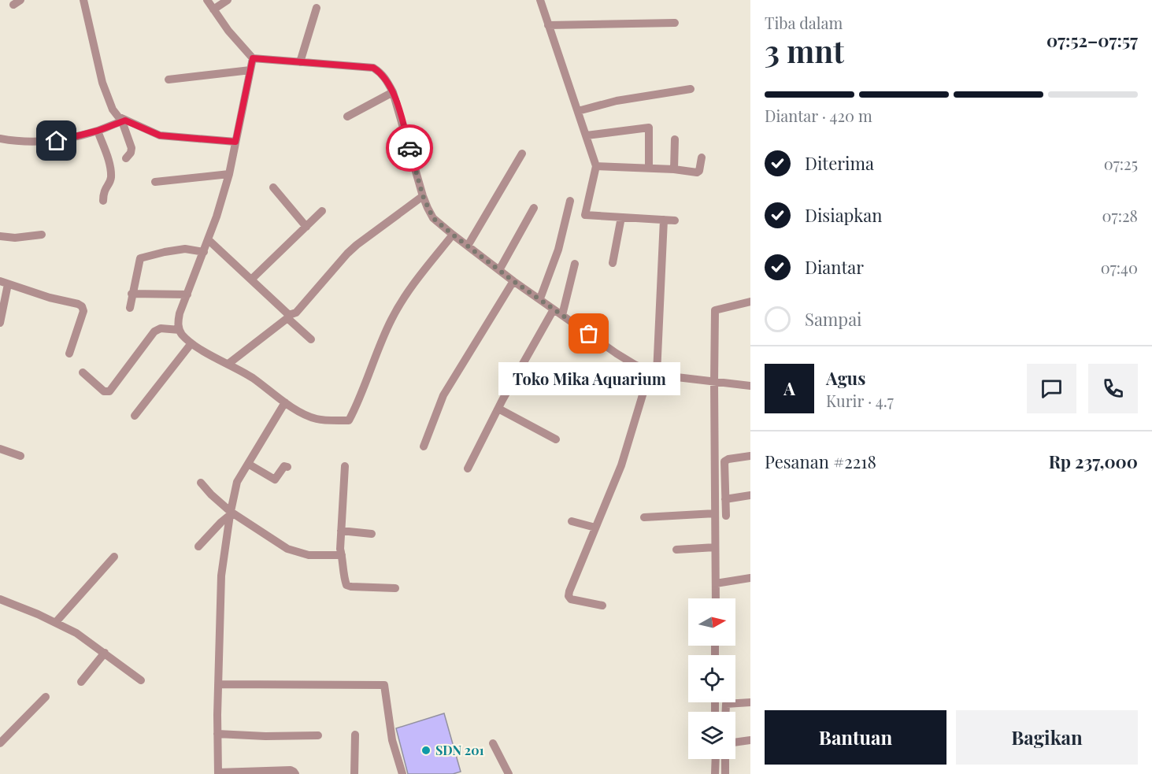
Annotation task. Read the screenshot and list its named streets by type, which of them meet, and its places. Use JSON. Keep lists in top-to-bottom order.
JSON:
{
  "places": ["Toko Mika Aquarium", "SDN 201"],
  "north": "right",
  "page": {
    "heading": ["3 mnt", "Tiba dalam", "07:52–07:57"],
    "panel": [
      "Agus",
      "Kurir · 4.7",
      "Pesanan #2218",
      "Rp 237,000"
    ],
    "bar": "Diantar · 420 m",
    "list": [
      ["Diterima", "07:25"],
      ["Disiapkan", "07:28"],
      ["Diantar", "07:40"],
      "Sampai"
    ],
    "bubble": "Toko Mika Aquarium",
    "round": "A",
    "buttons": ["Bantuan", "Bagikan"]
  }
}
